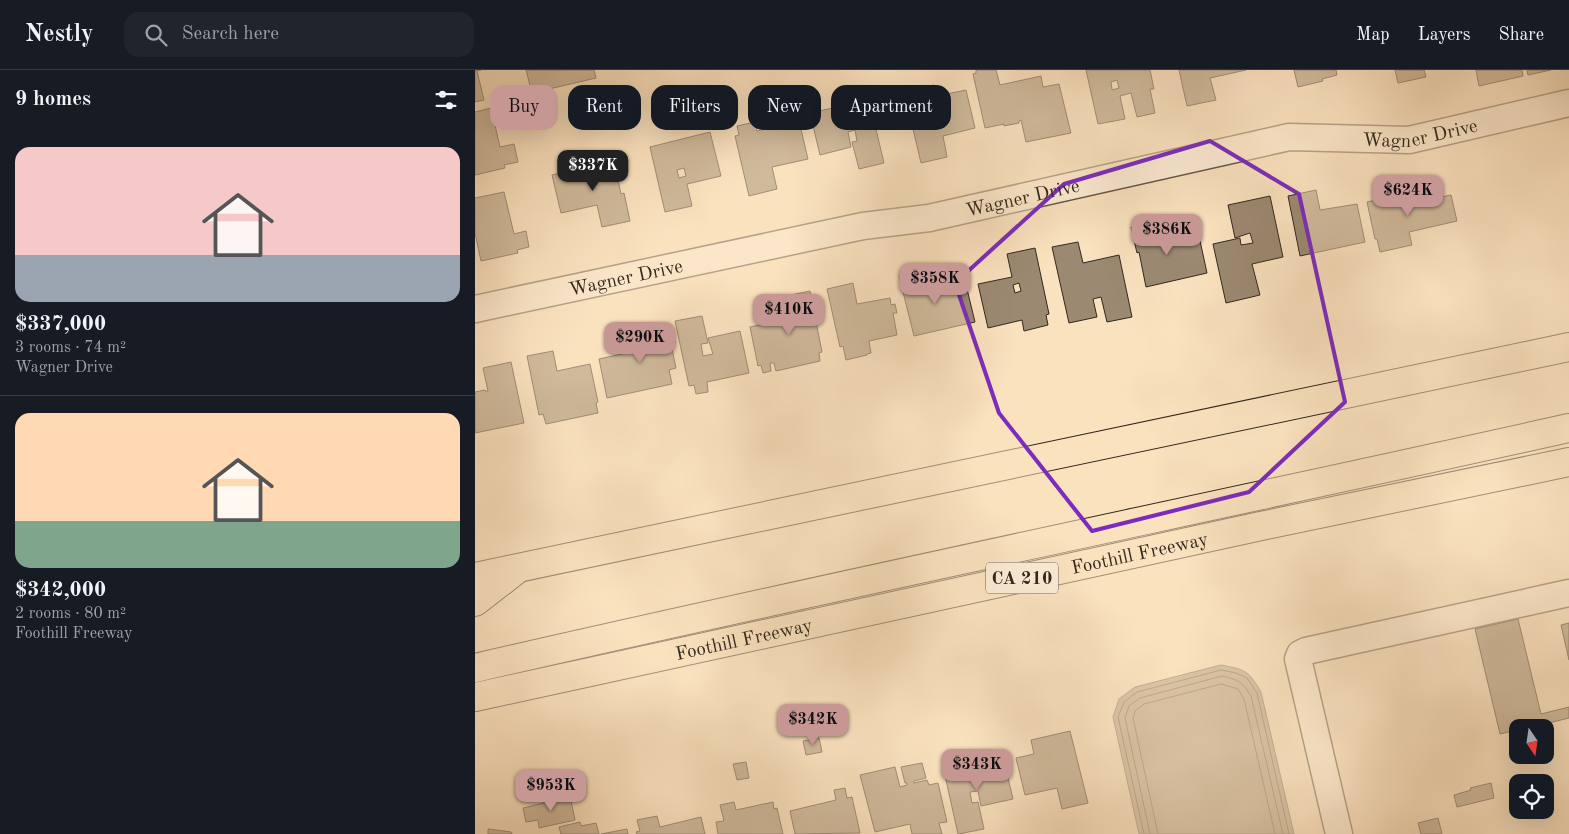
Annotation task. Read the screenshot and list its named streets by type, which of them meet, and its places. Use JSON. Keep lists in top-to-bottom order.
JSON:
{
  "streets": {
    "highway": ["Foothill Freeway", "CA 210"],
    "street": ["Wagner Drive"]
  },
  "north": "bottom",
  "page": {
    "header": "Nestly",
    "search": "Search here",
    "nav": ["Map", "Layers", "Share"],
    "heading": "9 homes",
    "chip": [
      "Buy",
      "Rent",
      "Filters",
      "New",
      "Apartment"
    ],
    "list": [
      {
        "name": "$337,000",
        "note": "3 rooms · 74 m² · Wagner Drive"
      },
      {
        "name": "$342,000",
        "note": "2 rooms · 80 m² · Foothill Freeway"
      }
    ],
    "price": [
      "$337K",
      "$624K",
      "$386K",
      "$358K",
      "$410K",
      "$290K",
      "$342K",
      "$343K",
      "$953K"
    ]
  }
}
